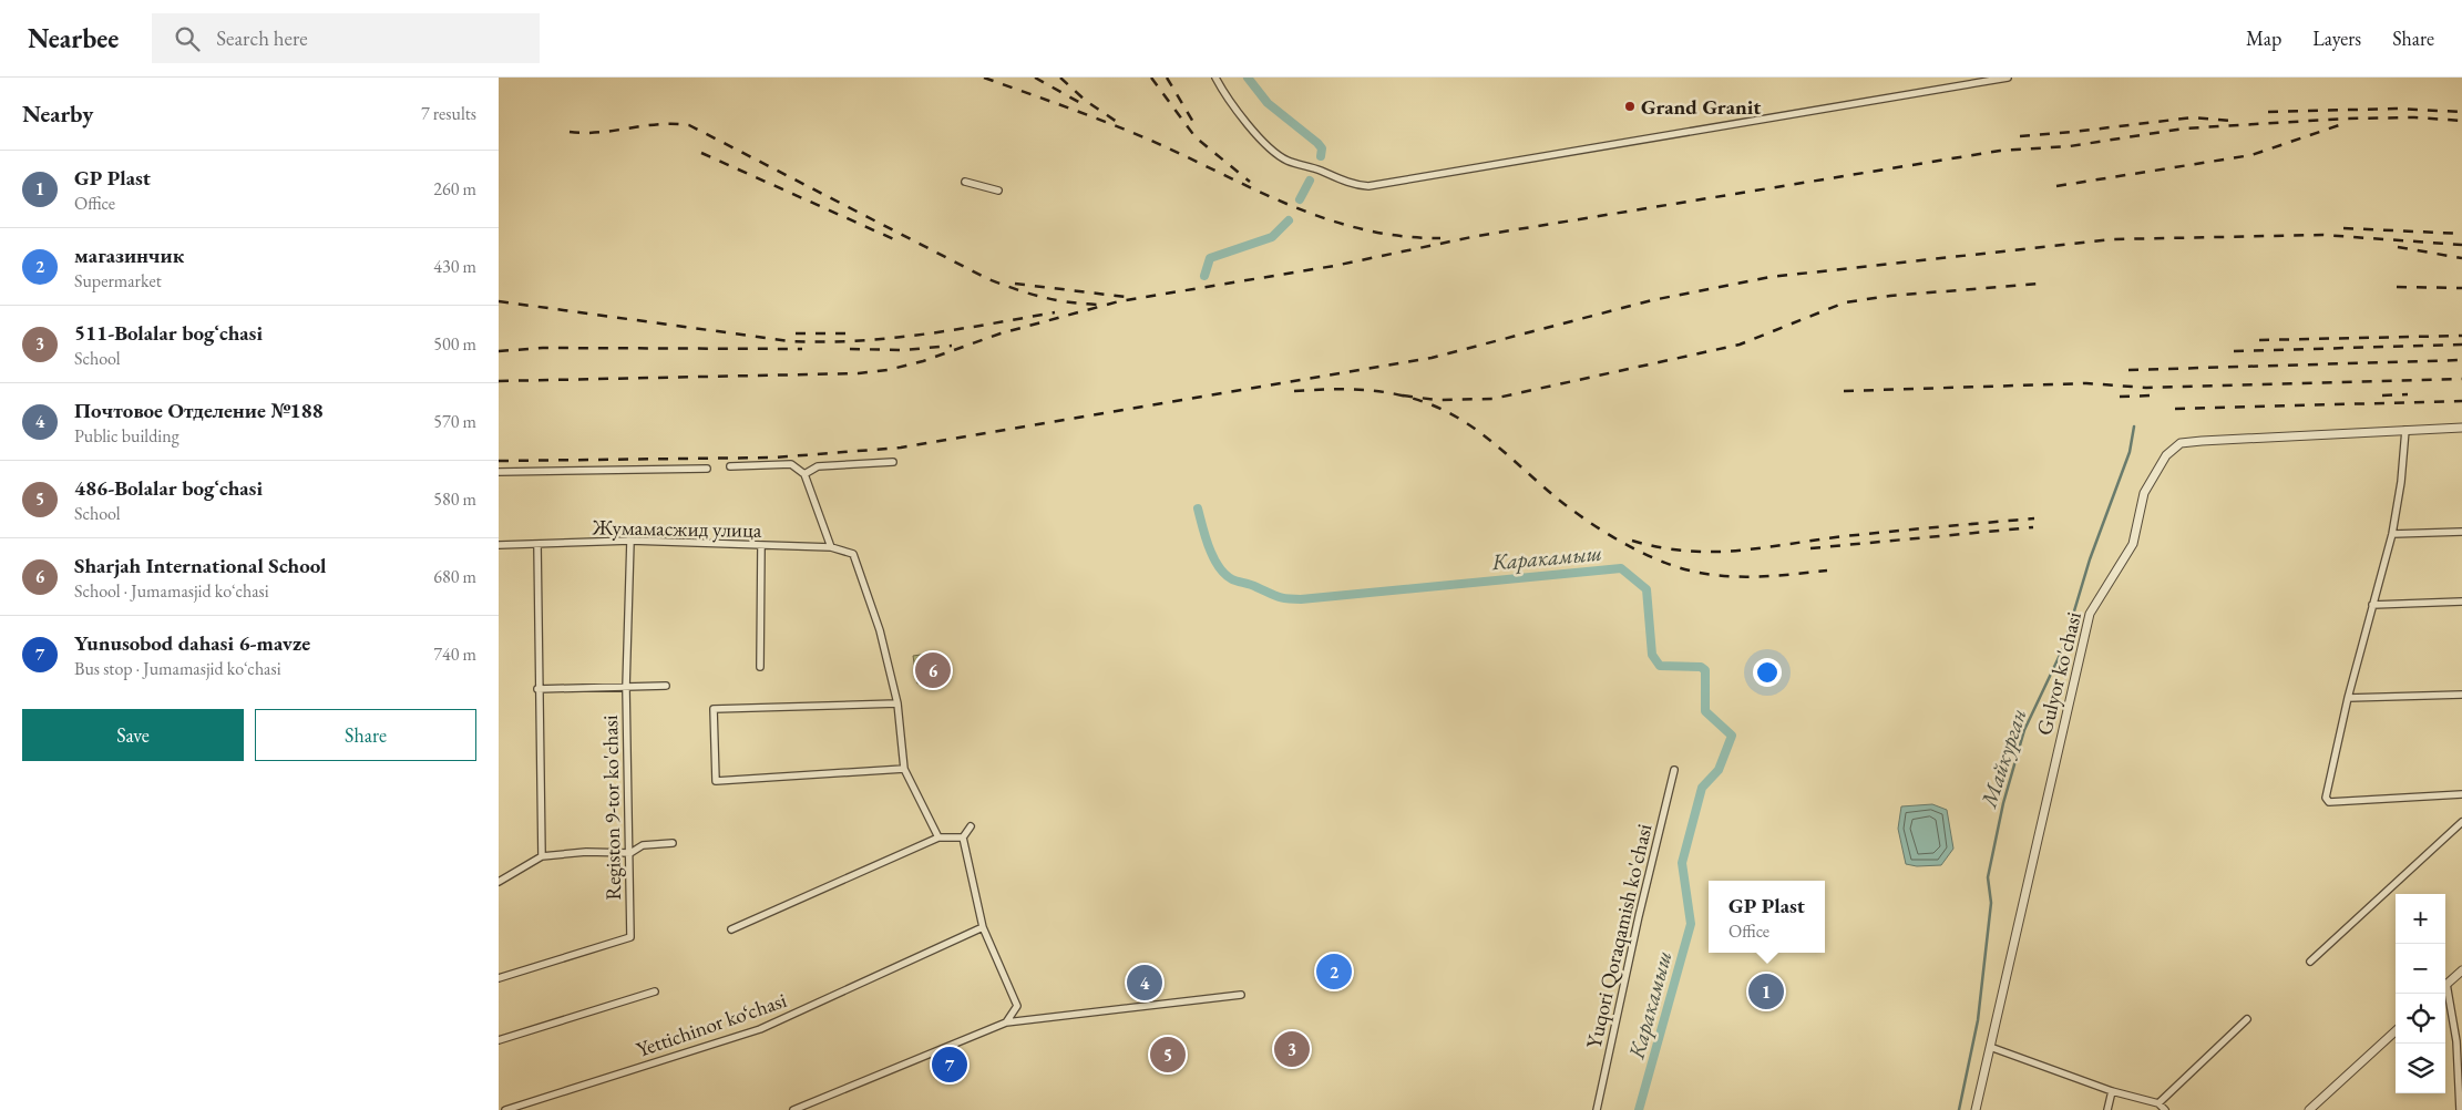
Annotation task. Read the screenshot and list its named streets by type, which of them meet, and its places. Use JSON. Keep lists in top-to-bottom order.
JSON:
{
  "streets": {
    "street": [
      "Жумамасжид улица",
      "Gulyor ko'chasi",
      "Registon 9-tor ko'chasi",
      "Yuqori Qoraqamish ko'chasi",
      "Yettichinor ko‘chasi"
    ]
  },
  "crossings": [
    ["Жумамасжид улица", "Registon 9-tor ko'chasi"]
  ],
  "water": ["Каракамыш", "Майкурган"],
  "places": ["Grand Granit"],
  "page": {
    "header": "Nearbee",
    "search": "Search here",
    "nav": ["Map", "Layers", "Share"],
    "heading": ["Nearby", "7 results"],
    "list": [
      {
        "mark": "1",
        "name": "GP Plast",
        "note": "Office",
        "value": "260 m"
      },
      {
        "mark": "2",
        "name": "магазинчик",
        "note": "Supermarket",
        "value": "430 m"
      },
      {
        "mark": "3",
        "name": "511-Bolalar bogʻchasi",
        "note": "School",
        "value": "500 m"
      },
      {
        "mark": "4",
        "name": "Почтовое Отделение №188",
        "note": "Public building",
        "value": "570 m"
      },
      {
        "mark": "5",
        "name": "486-Bolalar bogʻchasi",
        "note": "School",
        "value": "580 m"
      },
      {
        "mark": "6",
        "name": "Sharjah International School",
        "note": "School · Jumamasjid koʻchasi",
        "value": "680 m"
      },
      {
        "mark": "7",
        "name": "Yunusobod dahasi 6-mavze",
        "note": "Bus stop · Jumamasjid koʻchasi",
        "value": "740 m"
      }
    ],
    "pins": [
      "6",
      "2",
      "4",
      "1",
      "3",
      "5",
      "7"
    ],
    "buttons": ["Save", "Share"],
    "popup": ["GP Plast", "Office"],
    "map_buttons": ["+", "−"]
  }
}
